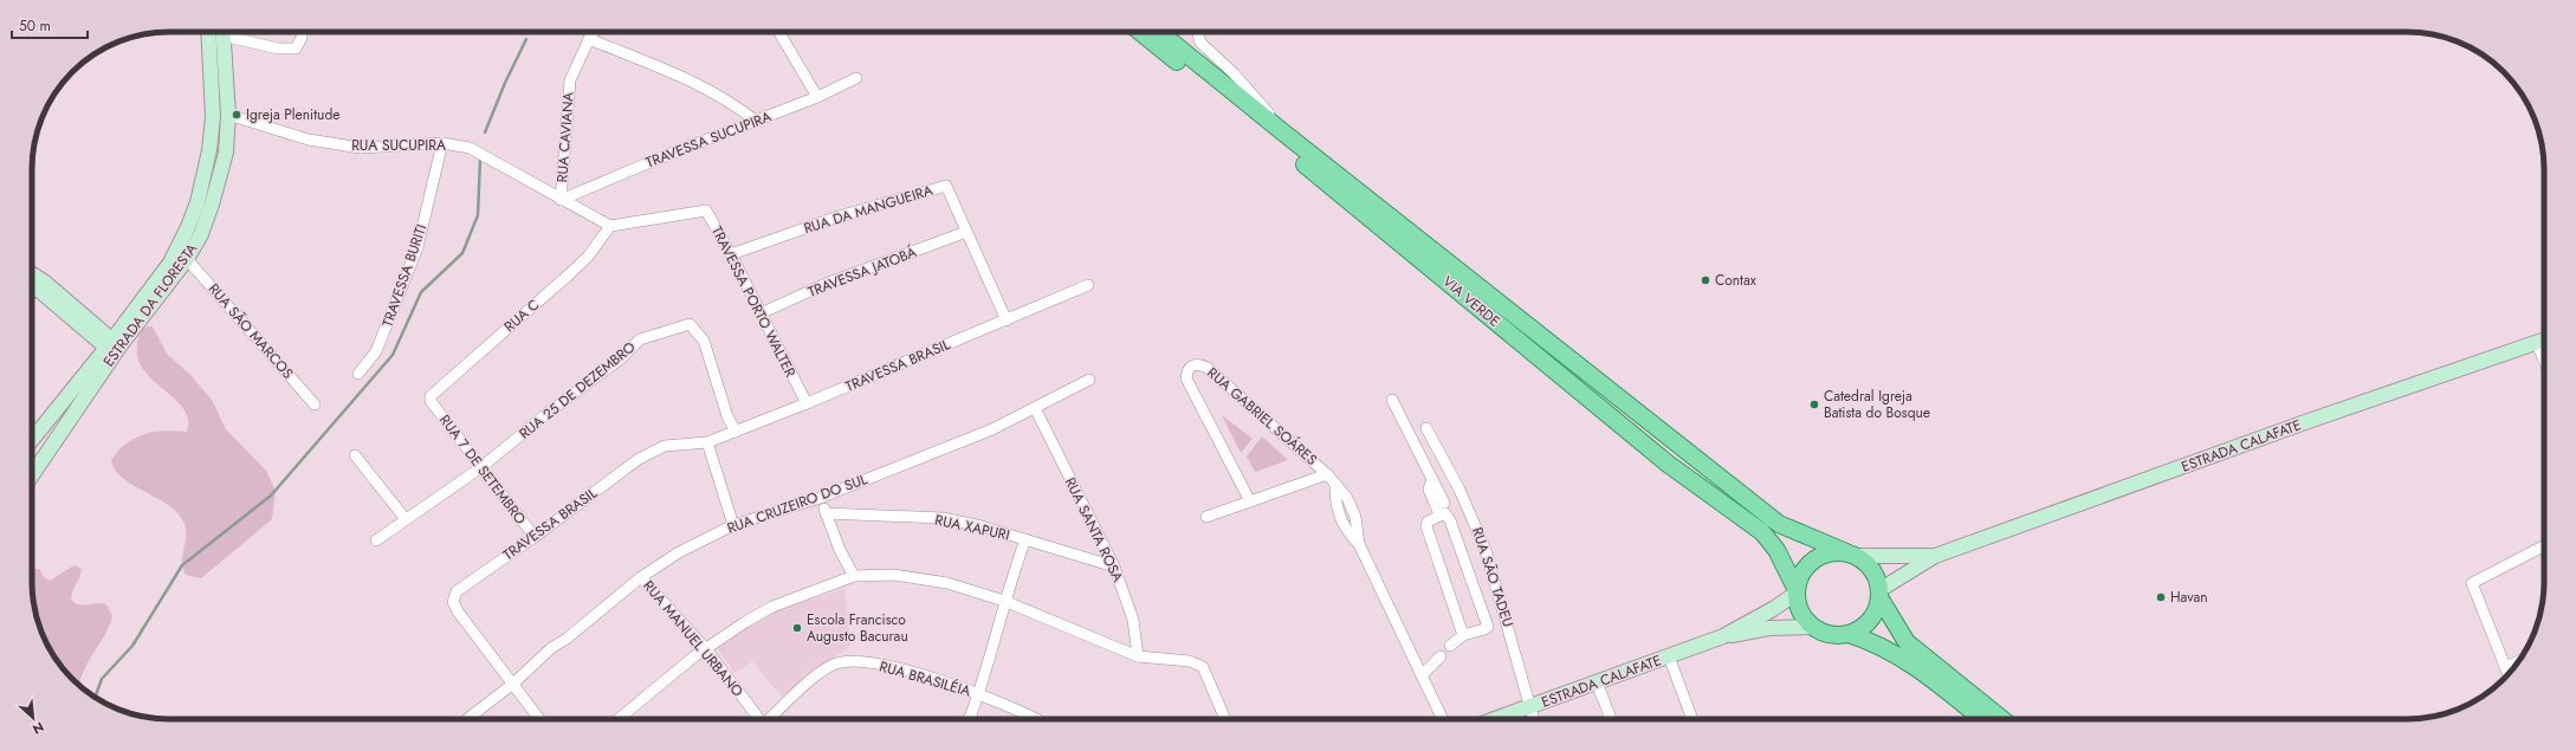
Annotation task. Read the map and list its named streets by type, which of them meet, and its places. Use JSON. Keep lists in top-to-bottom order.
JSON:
{
  "streets": {
    "main road": ["VIA VERDE"],
    "street": [
      "RUA CAVIANA",
      "TRAVESSA SUCUPIRA",
      "RUA SUCUPIRA",
      "RUA DA MANGUEIRA",
      "TRAVESSA JATOBÁ",
      "TRAVESSA BURITI",
      "TRAVESSA PORTO WALTER",
      "ESTRADA DA FLORESTA",
      "RUA C",
      "RUA SÃO MARCOS",
      "TRAVESSA BRASIL",
      "RUA 25 DE DEZEMBRO",
      "RUA GABRIEL SOÁRES",
      "ESTRADA CALAFATE",
      "RUA 7 DE SETEMBRO",
      "RUA CRUZEIRO DO SUL",
      "RUA XAPURI",
      "RUA SANTA ROSA",
      "RUA SÃO TADEU",
      "RUA MANUEL URBANO",
      "RUA BRASILÉIA"
    ]
  },
  "crossings": [
    ["RUA CAVIANA", "TRAVESSA SUCUPIRA"],
    ["RUA CAVIANA", "RUA SUCUPIRA"],
    ["TRAVESSA SUCUPIRA", "RUA SUCUPIRA"],
    ["RUA SUCUPIRA", "TRAVESSA BURITI"],
    ["RUA SUCUPIRA", "TRAVESSA PORTO WALTER"],
    ["RUA SUCUPIRA", "ESTRADA DA FLORESTA"],
    ["RUA SUCUPIRA", "RUA C"],
    ["RUA DA MANGUEIRA", "TRAVESSA JATOBÁ"],
    ["RUA DA MANGUEIRA", "TRAVESSA PORTO WALTER"],
    ["RUA DA MANGUEIRA", "TRAVESSA BRASIL"],
    ["TRAVESSA JATOBÁ", "TRAVESSA PORTO WALTER"],
    ["TRAVESSA PORTO WALTER", "RUA C"],
    ["TRAVESSA PORTO WALTER", "TRAVESSA BRASIL"],
    ["VIA VERDE", "ESTRADA CALAFATE"],
    ["ESTRADA DA FLORESTA", "RUA SÃO MARCOS"],
    ["RUA C", "RUA 7 DE SETEMBRO"],
    ["TRAVESSA BRASIL", "RUA 25 DE DEZEMBRO"],
    ["TRAVESSA BRASIL", "RUA 7 DE SETEMBRO"],
    ["TRAVESSA BRASIL", "RUA CRUZEIRO DO SUL"],
    ["RUA 25 DE DEZEMBRO", "RUA 7 DE SETEMBRO"],
    ["ESTRADA CALAFATE", "RUA SÃO TADEU"],
    ["RUA CRUZEIRO DO SUL", "RUA SANTA ROSA"],
    ["RUA CRUZEIRO DO SUL", "RUA MANUEL URBANO"],
    ["RUA XAPURI", "RUA SANTA ROSA"]
  ],
  "places": [
    "Igreja Plenitude",
    "Contax",
    "Catedral Igreja Batista do Bosque",
    "Havan",
    "Escola Francisco Augusto Bacurau"
  ],
  "scale_bar": "50 m",
  "north": "bottom right"
}
